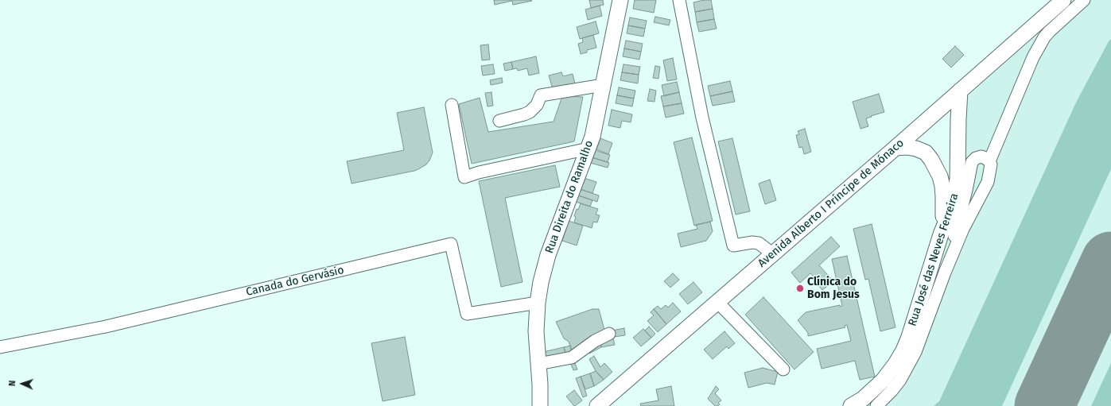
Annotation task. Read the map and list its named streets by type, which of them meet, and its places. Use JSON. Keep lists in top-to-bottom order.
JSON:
{
  "streets": {
    "main road": ["Rua Direita do Ramalho", "Avenida Alberto I Príncipe de Mónaco", "Rua José das Neves Ferreira"],
    "street": ["Canada do Gervásio"]
  },
  "crossings": [
    ["Rua Direita do Ramalho", "Canada do Gervásio"],
    ["Avenida Alberto I Príncipe de Mónaco", "Rua José das Neves Ferreira"]
  ],
  "places": ["Clínica do Bom Jesus"],
  "north": "left"
}
